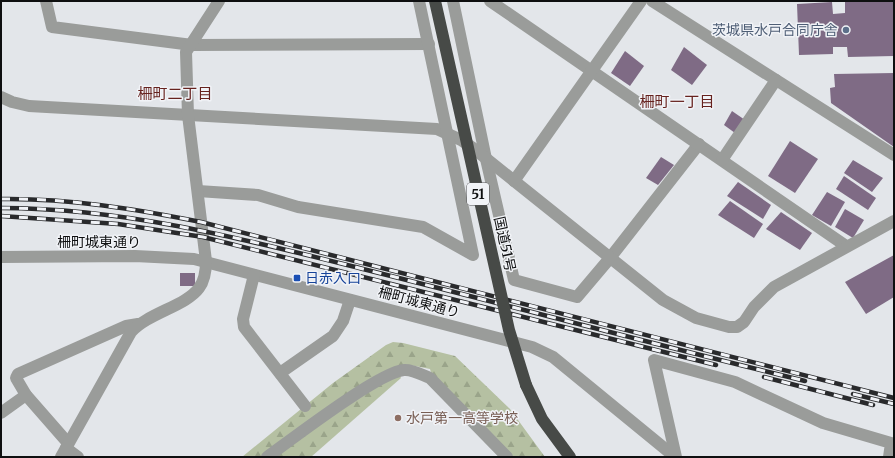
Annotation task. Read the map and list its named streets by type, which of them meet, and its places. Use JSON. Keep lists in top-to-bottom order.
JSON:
{
  "streets": {
    "highway": ["51", "国道51号"],
    "street": ["柵町城東通り"]
  },
  "districts": ["柵町二丁目", "柵町一丁目"],
  "places": {
    "other": ["茨城県水戸合同庁舎", "水戸第一高等学校"],
    "transit": ["日赤入口"]
  }
}
